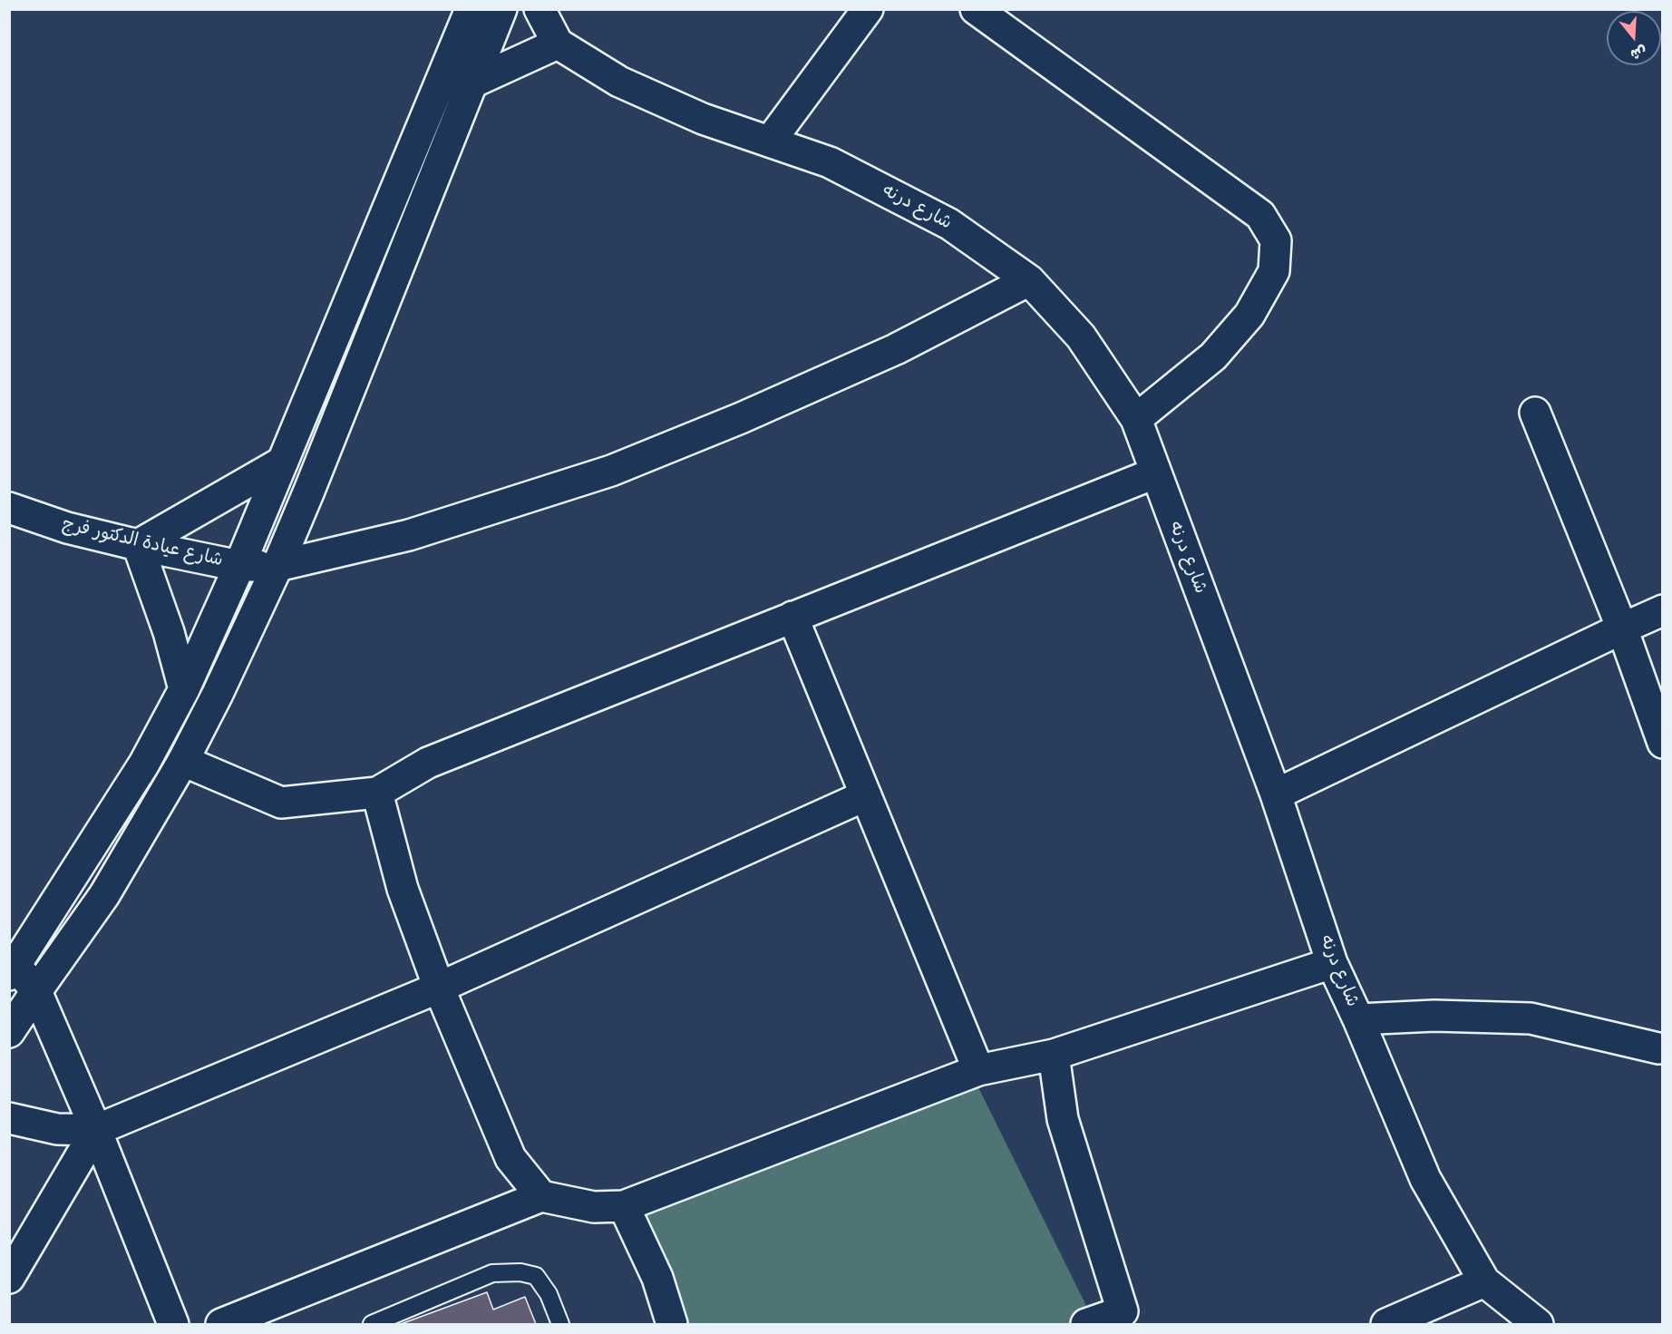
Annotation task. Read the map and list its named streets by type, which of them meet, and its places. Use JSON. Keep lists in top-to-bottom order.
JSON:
{
  "streets": {
    "street": ["شارع درنه", "شارع عيادة الدكتور فرج"]
  },
  "crossings": [
    ["شارع درنه", "شارع عيادة الدكتور فرج"]
  ],
  "north": "bottom"
}
